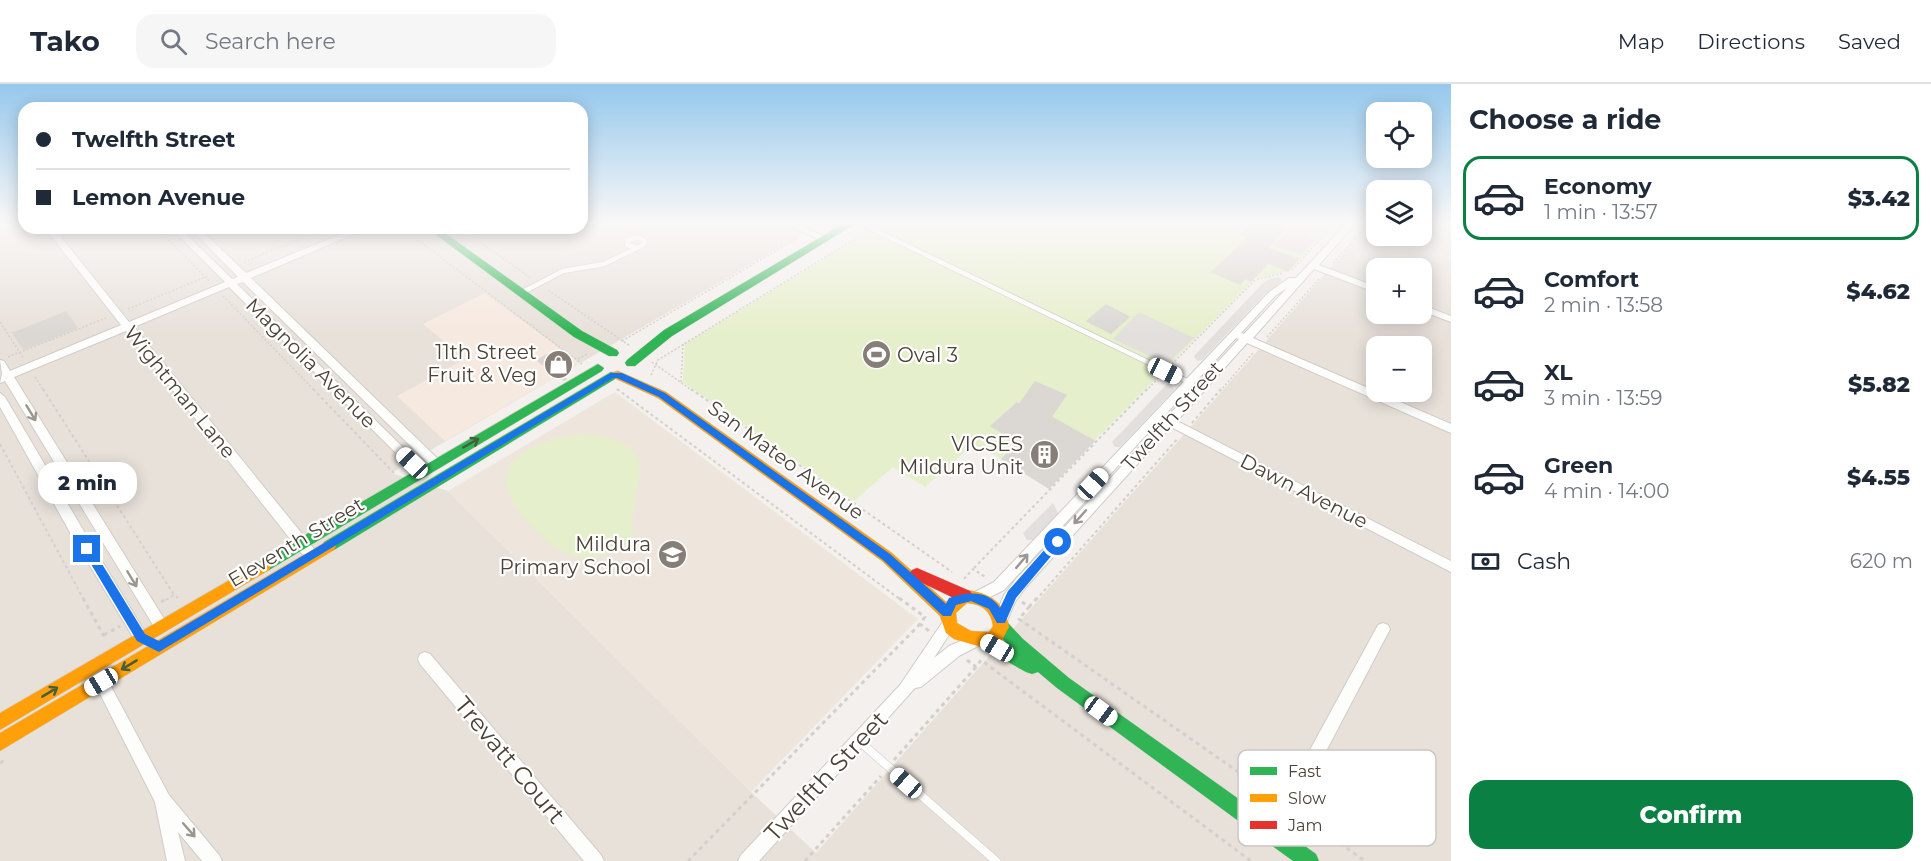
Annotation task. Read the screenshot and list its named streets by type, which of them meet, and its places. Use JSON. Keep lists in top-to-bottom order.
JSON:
{
  "streets": {
    "main road": ["San Mateo Avenue", "Eleventh Street"],
    "street": [
      "Magnolia Avenue",
      "Wightman Lane",
      "Twelfth Street",
      "Dawn Avenue",
      "Trevatt Court"
    ]
  },
  "crossings": [
    ["Magnolia Avenue", "Eleventh Street"],
    ["Wightman Lane", "Eleventh Street"],
    ["Twelfth Street", "San Mateo Avenue"],
    ["Twelfth Street", "Dawn Avenue"],
    ["San Mateo Avenue", "Eleventh Street"]
  ],
  "places": {
    "sports": ["Oval 3"],
    "shop": ["11th Street Fruit & Veg"],
    "building": ["VICSES Mildura Unit"],
    "school or university": ["Mildura Primary School"]
  },
  "legend": ["Fast", "Slow", "Jam"],
  "page": {
    "header": "Tako",
    "search": "Search here",
    "nav": ["Map", "Directions", "Saved"],
    "heading": "Choose a ride",
    "map_buttons": ["+", "−"],
    "banner": ["Twelfth Street", "Lemon Avenue"],
    "list": [
      {
        "name": "Economy",
        "note": "1 min · 13:57",
        "value": "$3.42"
      },
      {
        "name": "Comfort",
        "note": "2 min · 13:58",
        "value": "$4.62"
      },
      {
        "name": "XL",
        "note": "3 min · 13:59",
        "value": "$5.82"
      },
      {
        "name": "Green",
        "note": "4 min · 14:00",
        "value": "$4.55"
      }
    ],
    "bubble": "2 min",
    "pay": ["Cash", "620 m"],
    "buttons": "Confirm"
  }
}
